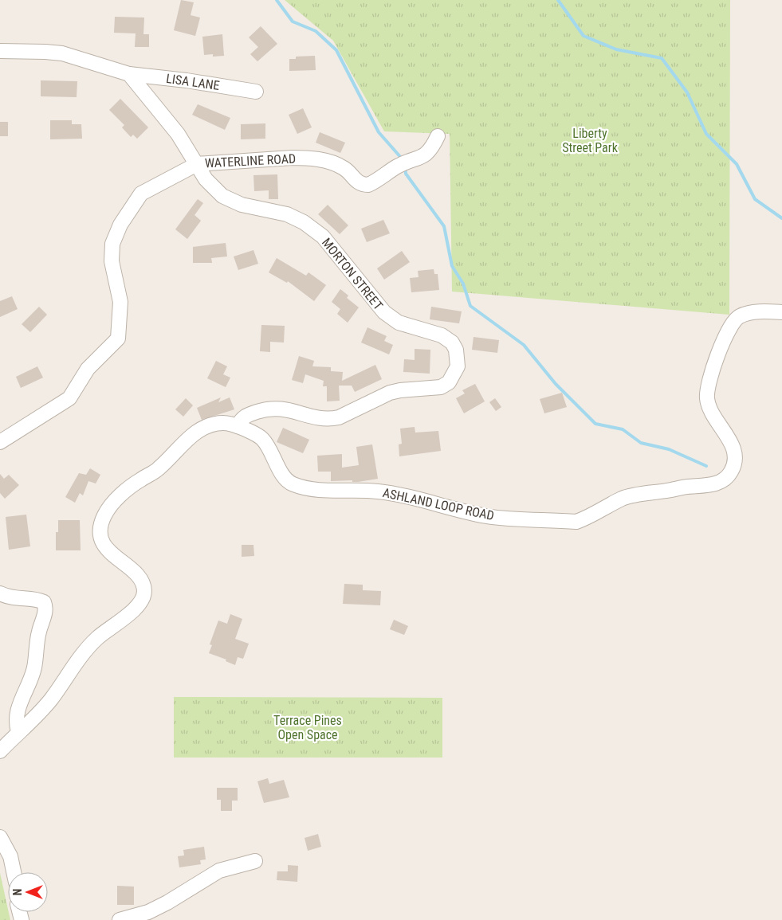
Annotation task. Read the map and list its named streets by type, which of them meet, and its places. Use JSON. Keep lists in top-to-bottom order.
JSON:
{
  "streets": {
    "street": [
      "LISA LANE",
      "WATERLINE ROAD",
      "MORTON STREET",
      "ASHLAND LOOP ROAD"
    ]
  },
  "crossings": [
    ["LISA LANE", "MORTON STREET"],
    ["WATERLINE ROAD", "MORTON STREET"],
    ["MORTON STREET", "ASHLAND LOOP ROAD"]
  ],
  "parks": ["Liberty Street Park", "Terrace Pines Open Space"],
  "north": "left"
}
